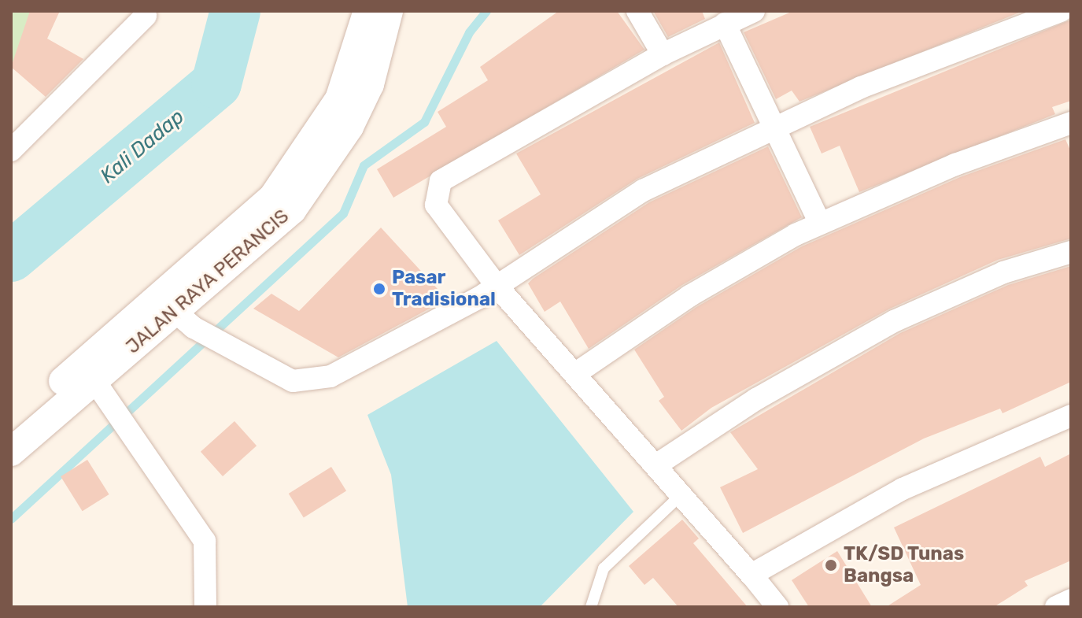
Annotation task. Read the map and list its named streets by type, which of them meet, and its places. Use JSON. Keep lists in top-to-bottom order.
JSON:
{
  "streets": {
    "street": ["JALAN RAYA PERANCIS"]
  },
  "water": ["Kali Dadap"],
  "places": ["Pasar Tradisional", "TK/SD Tunas Bangsa"]
}
